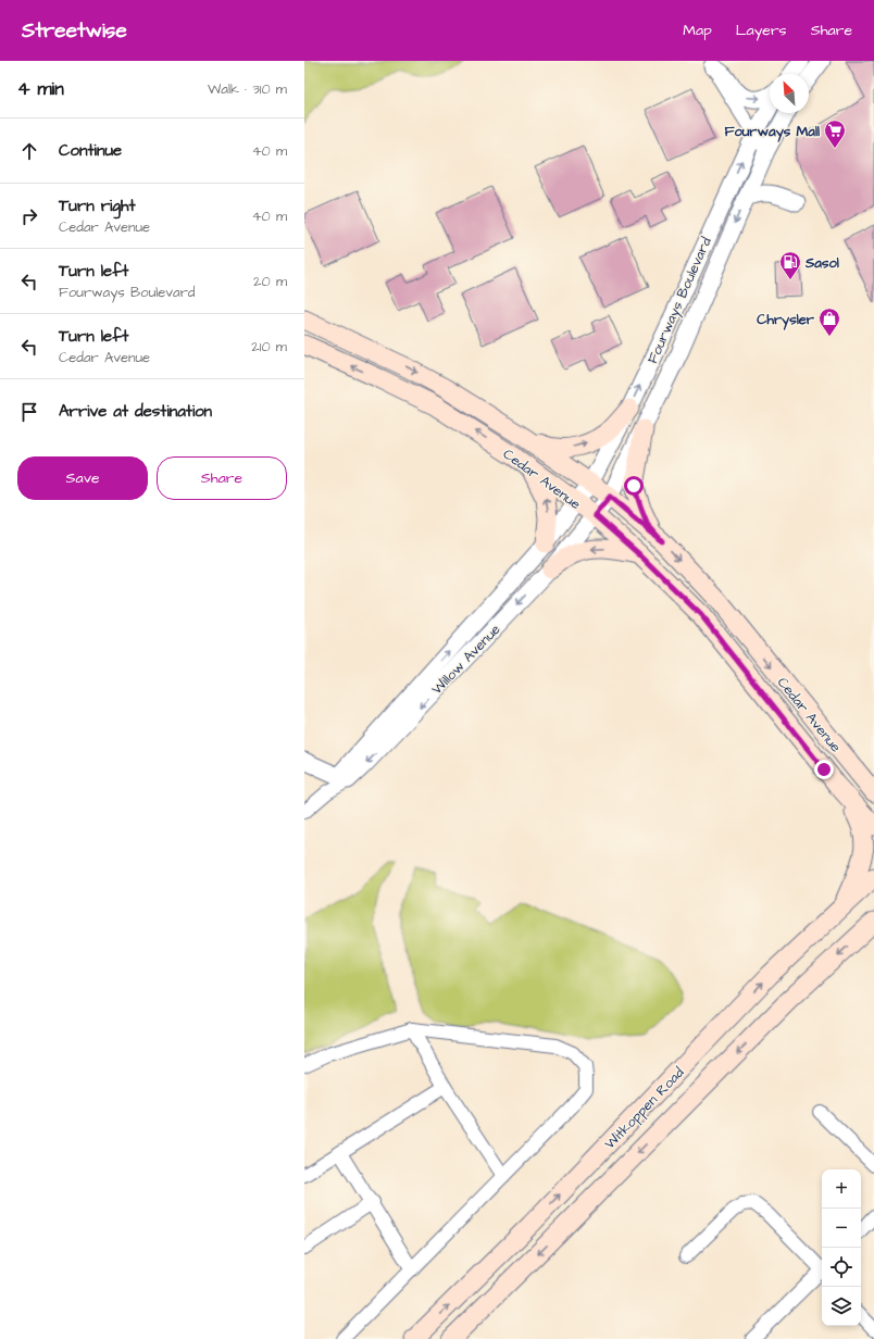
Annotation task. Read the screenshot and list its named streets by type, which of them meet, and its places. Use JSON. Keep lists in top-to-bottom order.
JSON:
{
  "streets": {
    "main road": ["Cedar Avenue", "Witkoppen Road"],
    "street": ["Fourways Boulevard", "Willow Avenue"]
  },
  "crossings": [
    ["Fourways Boulevard", "Cedar Avenue"],
    ["Fourways Boulevard", "Willow Avenue"],
    ["Cedar Avenue", "Willow Avenue"]
  ],
  "places": {
    "supermarket": ["Fourways Mall"],
    "fuel station": ["Sasol"],
    "shop": ["Chrysler"]
  },
  "north": "top left",
  "page": {
    "header": "Streetwise",
    "nav": ["Map", "Layers", "Share"],
    "heading": ["4 min", "Walk · 310 m"],
    "list": [
      ["Continue", "40 m"],
      ["Turn right", "Cedar Avenue", "40 m"],
      ["Turn left", "Fourways Boulevard", "20 m"],
      ["Turn left", "Cedar Avenue", "210 m"],
      "Arrive at destination"
    ],
    "buttons": ["Save", "Share"],
    "map_buttons": ["+", "−"]
  }
}
